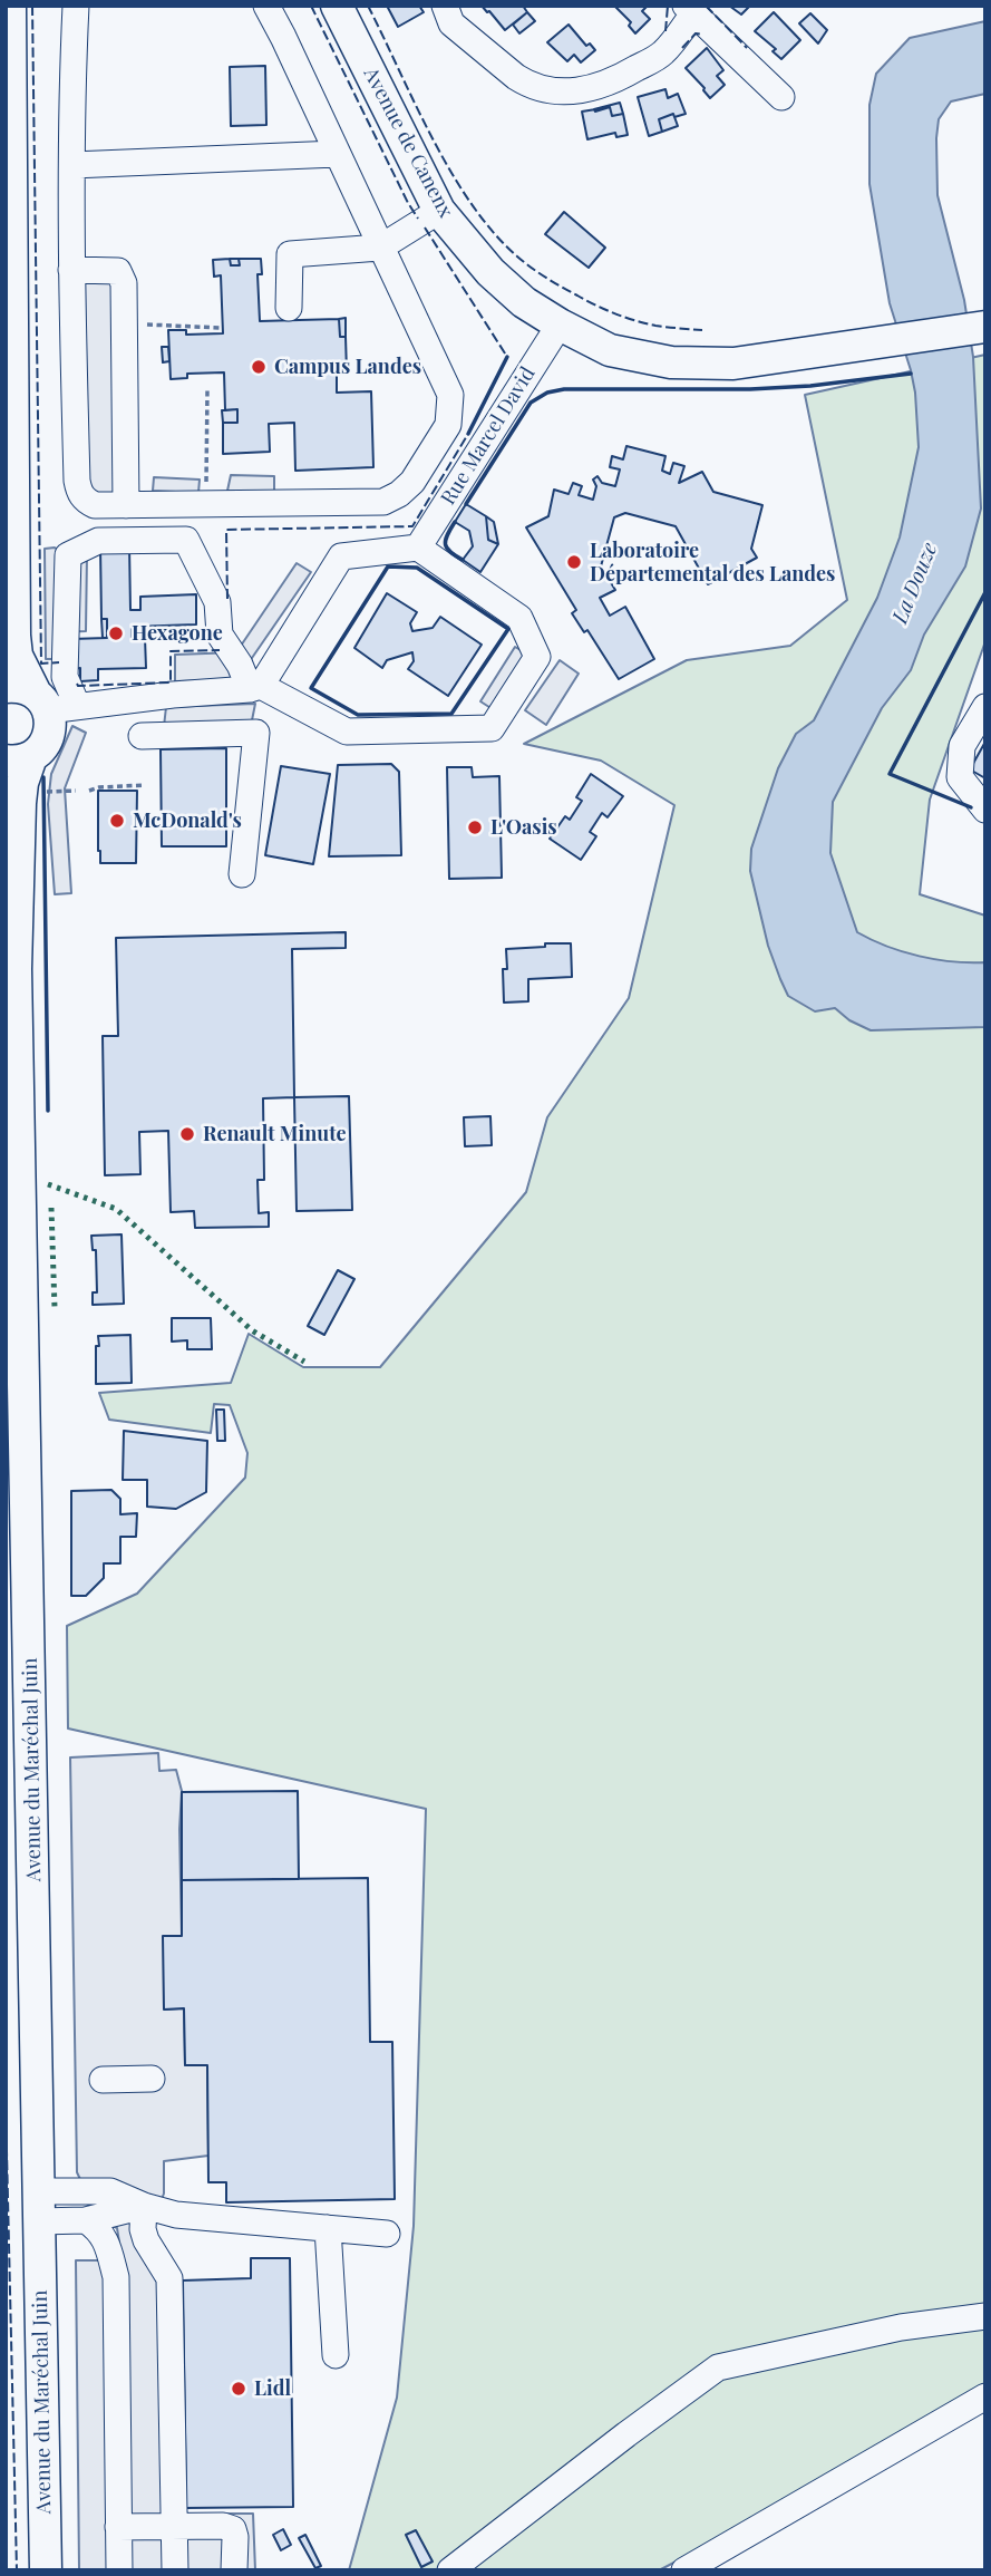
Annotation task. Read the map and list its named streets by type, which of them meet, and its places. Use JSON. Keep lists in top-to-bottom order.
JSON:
{
  "streets": {
    "main road": ["Avenue de Canenx", "Avenue du Maréchal Juin"],
    "street": ["Rue Marcel David"]
  },
  "crossings": [
    ["Avenue de Canenx", "Rue Marcel David"]
  ],
  "water": ["La Douze"],
  "places": [
    "Campus Landes",
    "Laboratoire Départemental des Landes",
    "Hexagone",
    "McDonald's",
    "L'Oasis",
    "Renault Minute",
    "Lidl"
  ]
}
